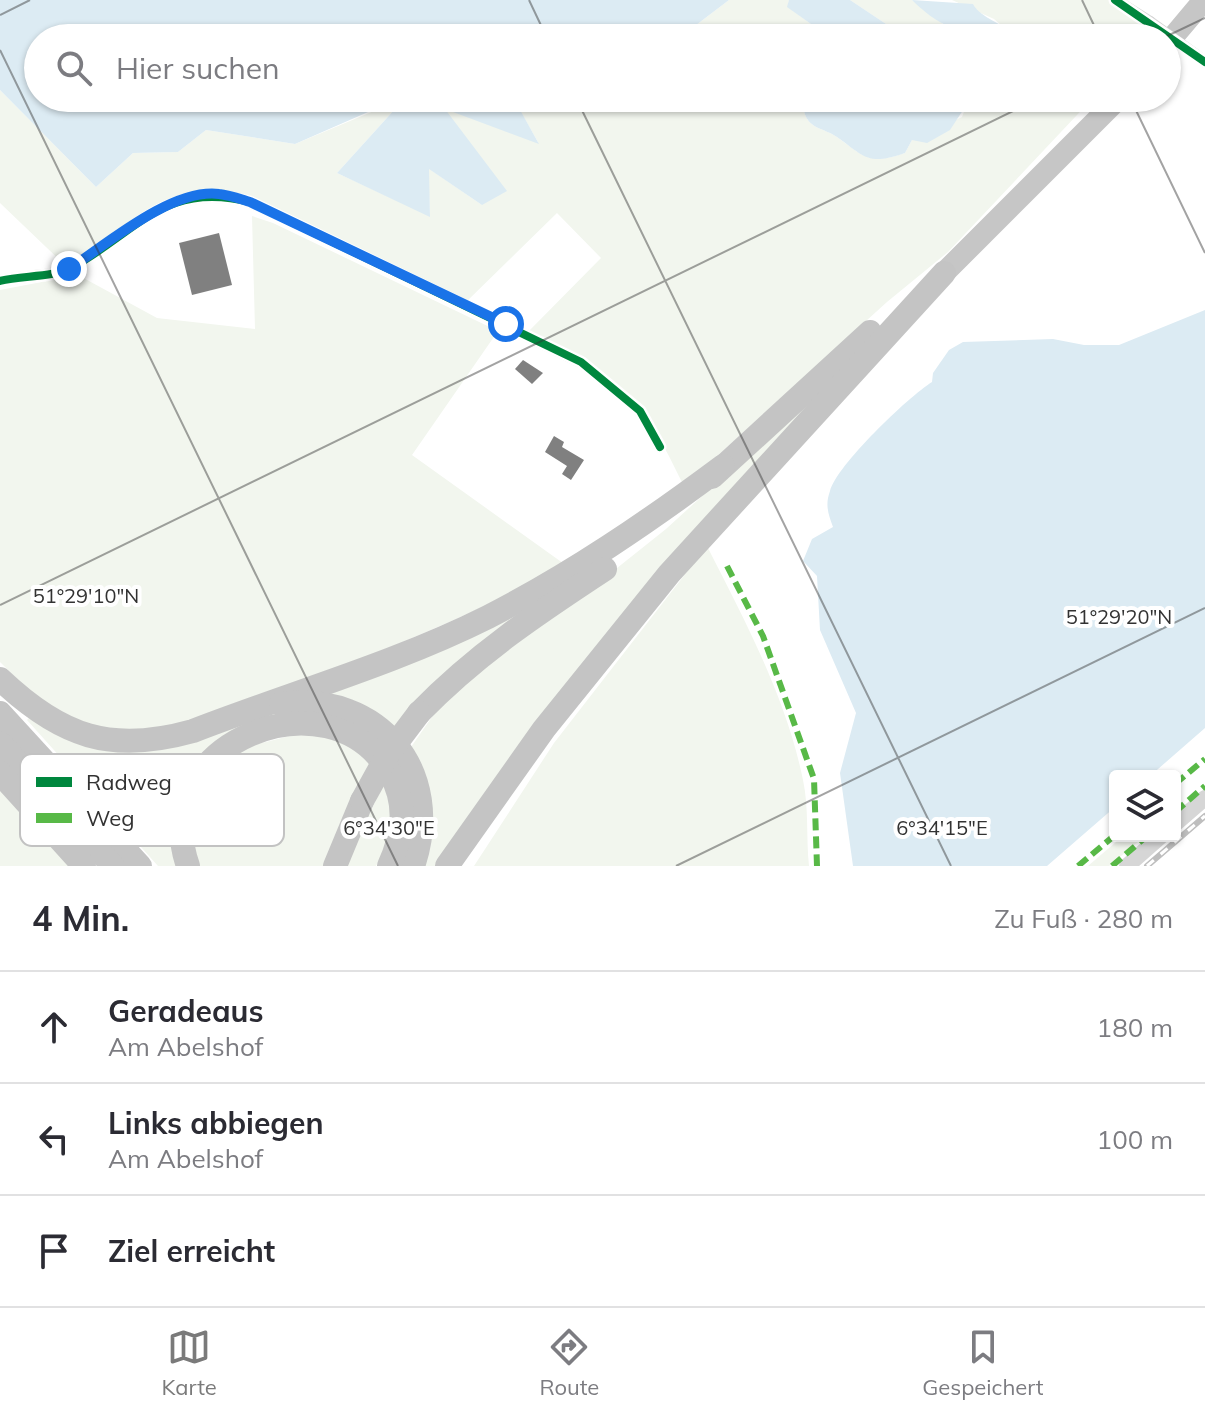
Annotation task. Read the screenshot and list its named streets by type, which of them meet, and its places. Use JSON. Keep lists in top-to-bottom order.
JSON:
{
  "legend": ["Radweg", "Weg"],
  "page": {
    "search": "Hier suchen",
    "heading": ["4 Min.", "Zu Fuß · 280 m"],
    "list": [
      ["Geradeaus", "Am Abelshof", "180 m"],
      ["Links abbiegen", "Am Abelshof", "100 m"],
      "Ziel erreicht"
    ],
    "nav": ["Karte", "Route", "Gespeichert"]
  },
  "coordinates": [
    "51°29'10\"N",
    "51°29'20\"N",
    "6°34'30\"E",
    "6°34'15\"E"
  ]
}
